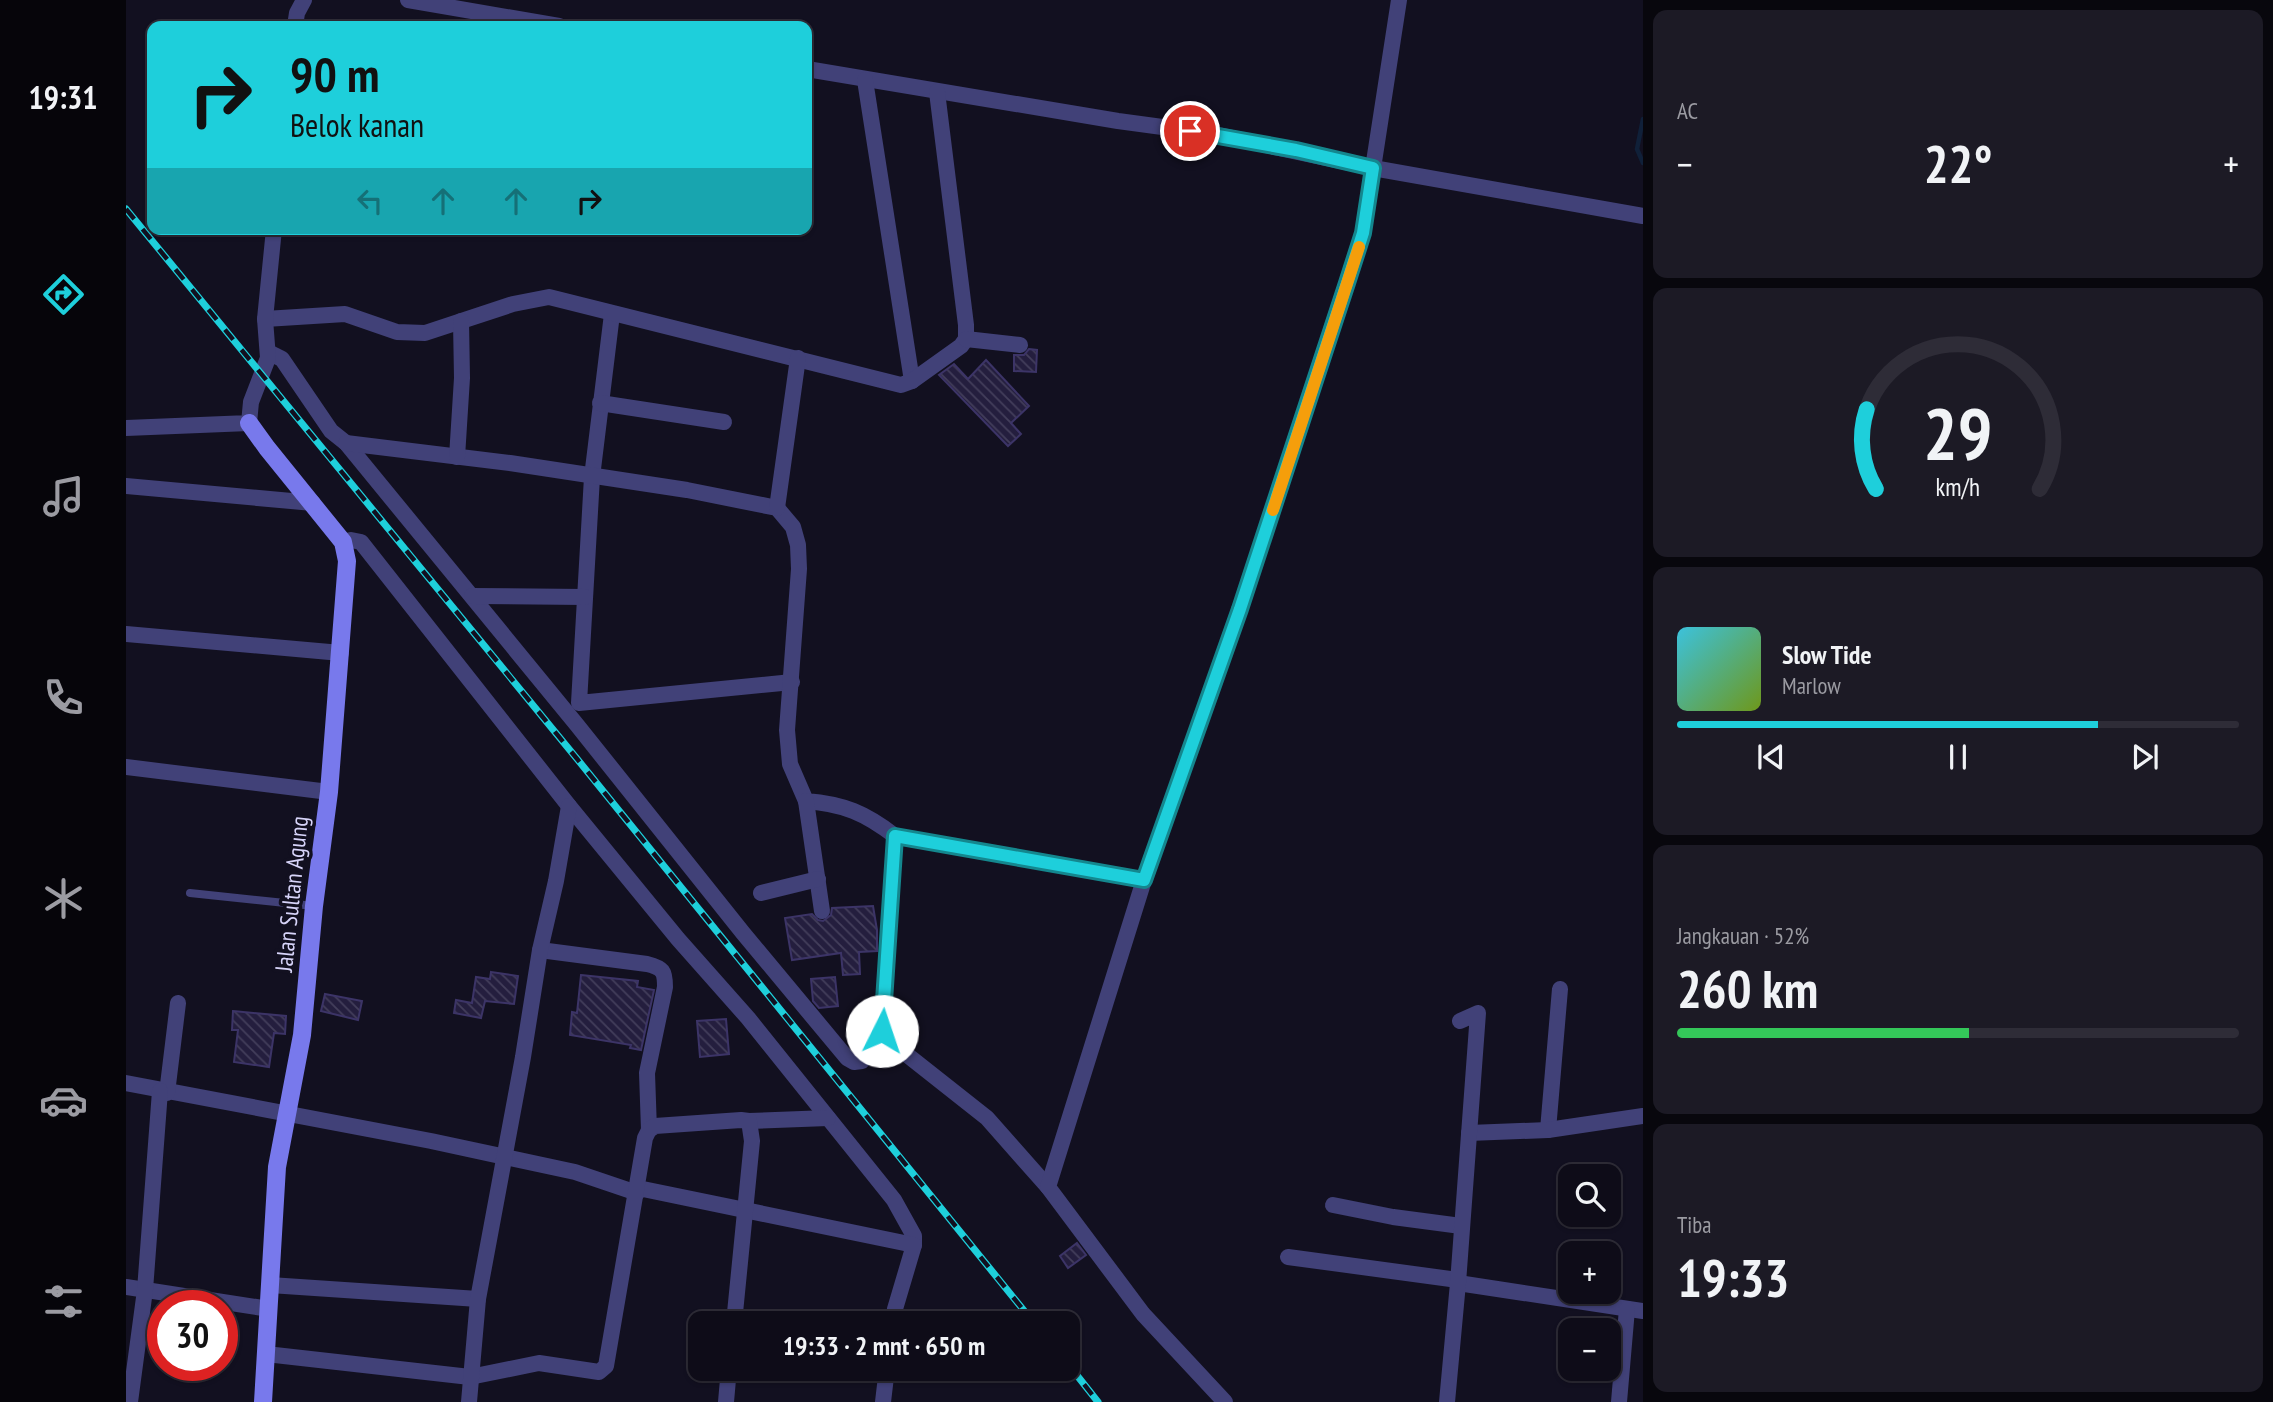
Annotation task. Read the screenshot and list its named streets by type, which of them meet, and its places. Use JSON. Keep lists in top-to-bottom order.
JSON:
{
  "streets": {
    "street": ["Jalan Sultan Agung"]
  },
  "page": {
    "tabs": "19:31",
    "tile": [
      "AC",
      ["Jangkauan · 52%", "260 km"],
      ["Tiba", "19:33"]
    ],
    "turn": ["90 m", "Belok kanan"],
    "heat": ["−", "22°", "+"],
    "song": ["Slow Tide", "Marlow"],
    "map_buttons": ["+", "−"],
    "limit": "30",
    "trip": "19:33 · 2 mnt · 650 m",
    "gauge": ["29", "km/h"]
  }
}
